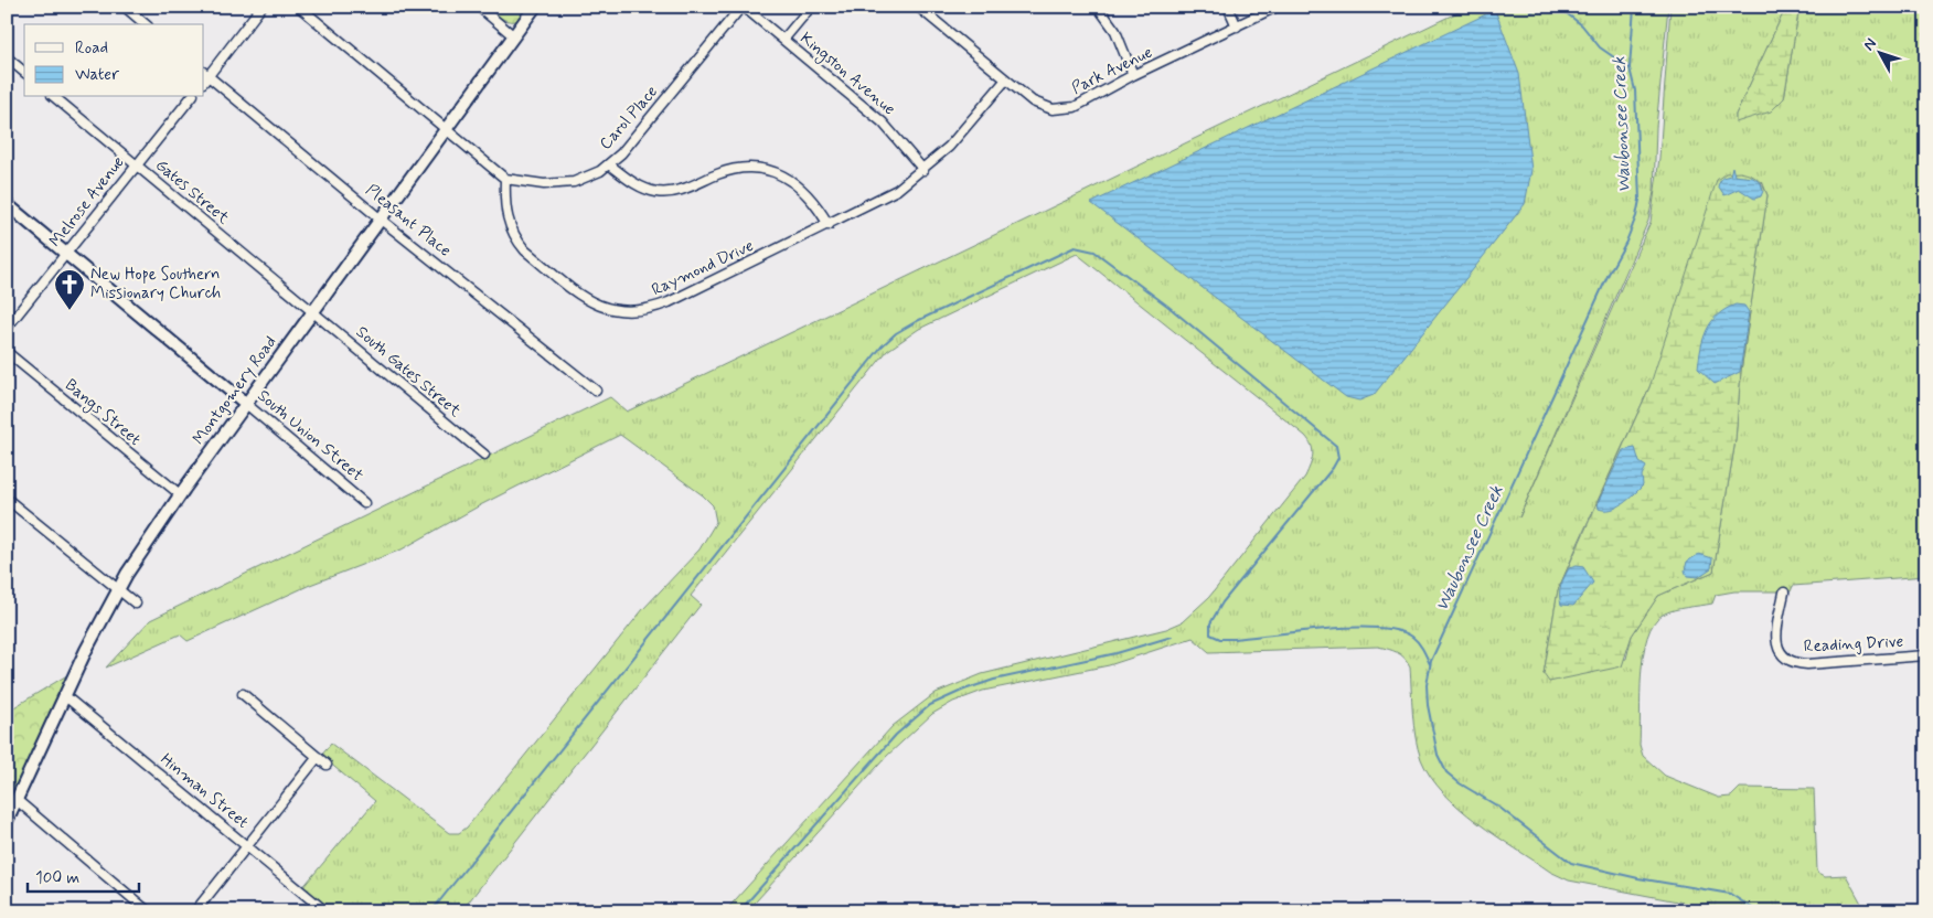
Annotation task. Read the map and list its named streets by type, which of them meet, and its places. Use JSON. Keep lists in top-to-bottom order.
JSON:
{
  "streets": {
    "street": [
      "Park Avenue",
      "Kingston Avenue",
      "Carol Place",
      "Gates Street",
      "Melrose Avenue",
      "Pleasant Place",
      "Raymond Drive",
      "South Gates Street",
      "Montgomery Road",
      "Bangs Street",
      "South Union Street",
      "Reading Drive",
      "Hinman Street"
    ]
  },
  "crossings": [
    ["Park Avenue", "Raymond Drive"],
    ["Kingston Avenue", "Carol Place"],
    ["Kingston Avenue", "Raymond Drive"],
    ["Carol Place", "Raymond Drive"],
    ["Gates Street", "Melrose Avenue"],
    ["Gates Street", "South Gates Street"],
    ["Gates Street", "Montgomery Road"],
    ["Melrose Avenue", "South Union Street"],
    ["Pleasant Place", "Montgomery Road"],
    ["South Gates Street", "Montgomery Road"],
    ["Montgomery Road", "Bangs Street"],
    ["Montgomery Road", "South Union Street"],
    ["Montgomery Road", "Hinman Street"]
  ],
  "water": ["Waubonsee Creek"],
  "places": {
    "church": ["New Hope Southern Missionary Church"]
  },
  "legend": ["Road", "Water"],
  "scale_bar": "100 m",
  "north": "top left"
}
